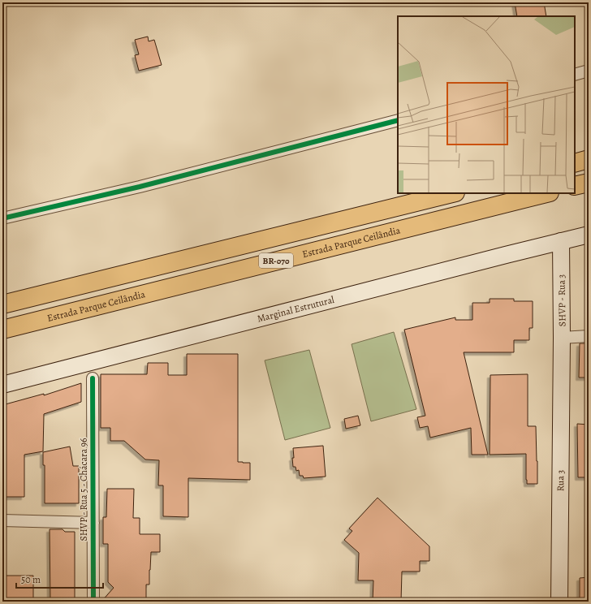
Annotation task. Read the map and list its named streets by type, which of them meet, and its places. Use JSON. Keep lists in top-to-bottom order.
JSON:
{
  "streets": {
    "highway": ["Estrada Parque Ceilândia", "BR-070"],
    "main road": ["SHVP - Rua 3", "Marginal Estrutural", "Rua 3"],
    "street": ["SHVP - Rua 5 - Chácara 96"]
  },
  "crossings": [
    ["SHVP - Rua 3", "Marginal Estrutural"],
    ["SHVP - Rua 3", "Rua 3"]
  ],
  "scale_bar": "50 m"
}
